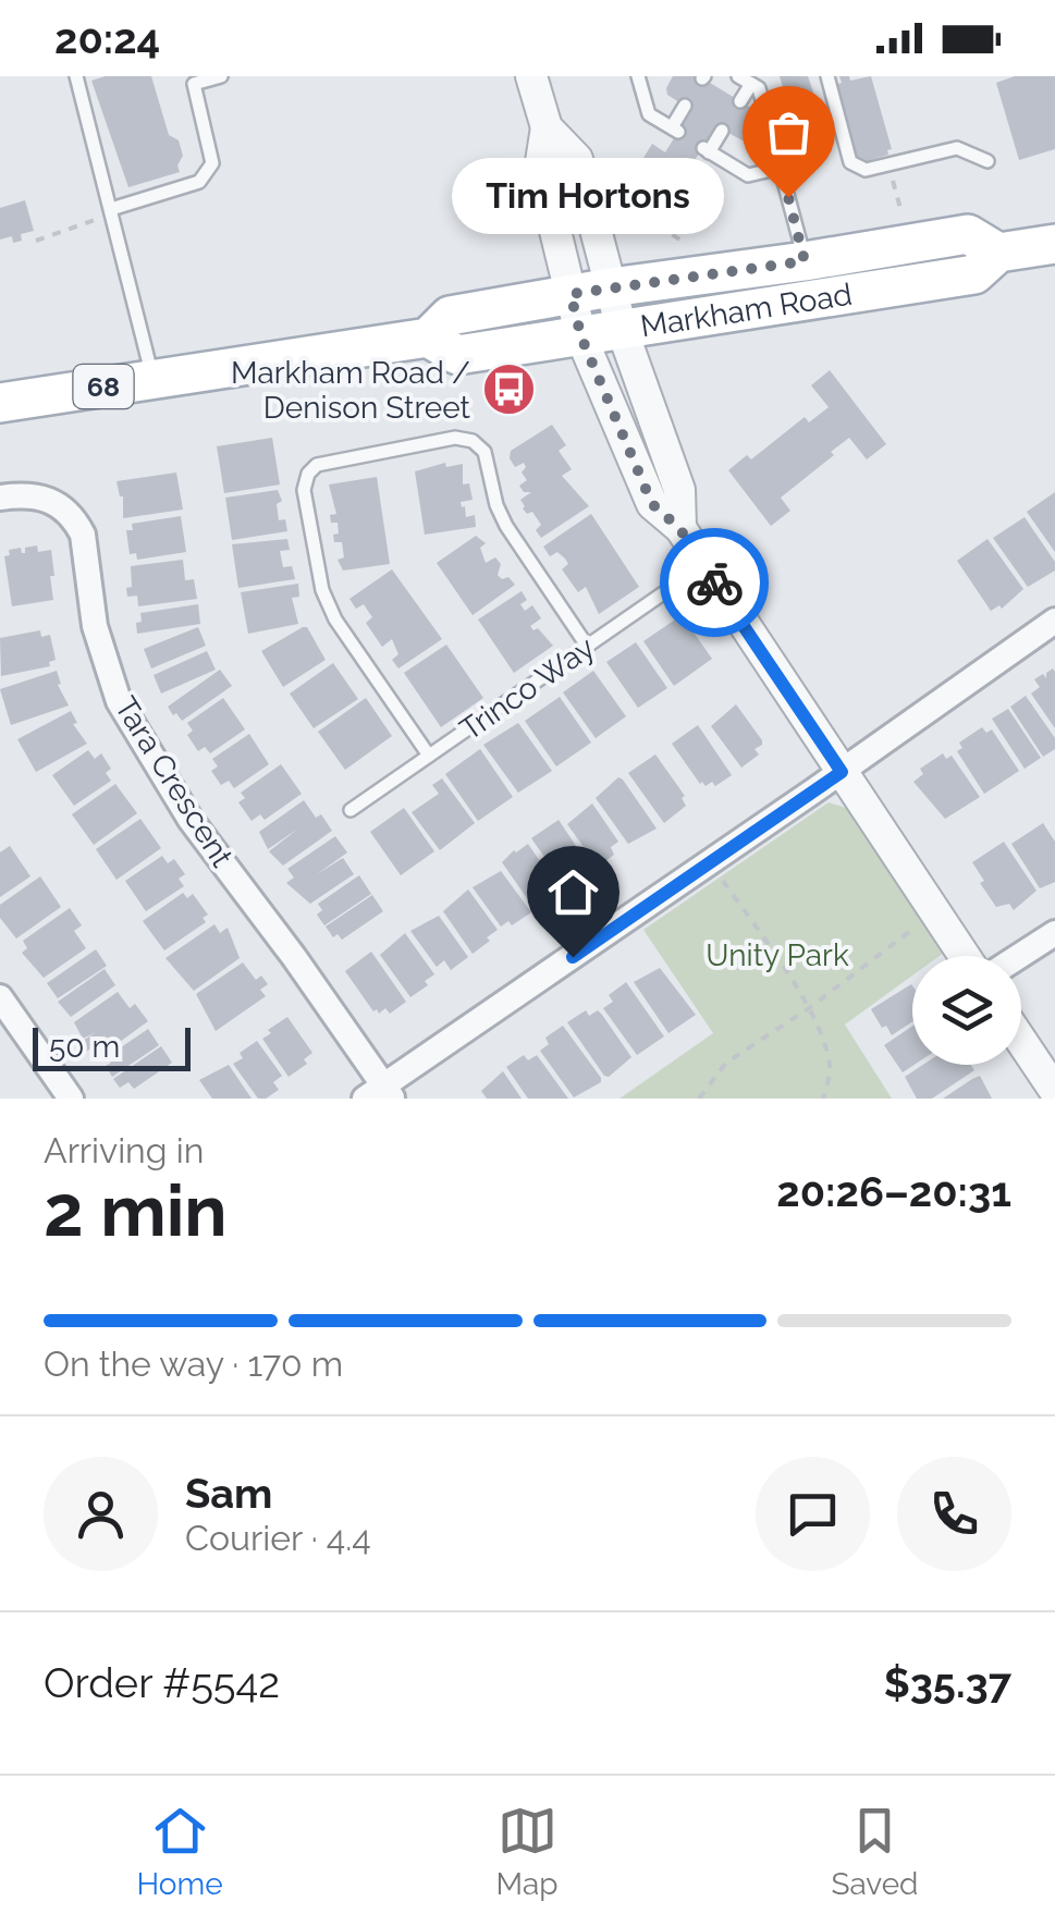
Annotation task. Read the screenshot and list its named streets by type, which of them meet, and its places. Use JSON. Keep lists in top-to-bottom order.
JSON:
{
  "streets": {
    "main road": ["Markham Road", "68"],
    "street": ["Tara Crescent"],
    "lane": ["Trinco Way"]
  },
  "parks": ["Unity Park"],
  "places": {
    "other": ["Tim Hortons"],
    "bus stop": ["Markham Road / Denison Street"]
  },
  "scale_bar": "50 m",
  "page": {
    "status": "20:24",
    "bubble": "Tim Hortons",
    "scale": "50 m",
    "heading": ["2 min", "Arriving in", "20:26–20:31"],
    "panel": [
      "Sam",
      "Courier · 4.4",
      "Order #5542",
      "$35.37"
    ],
    "bar": "On the way · 170 m",
    "tabs": ["Home", "Map", "Saved"]
  }
}
